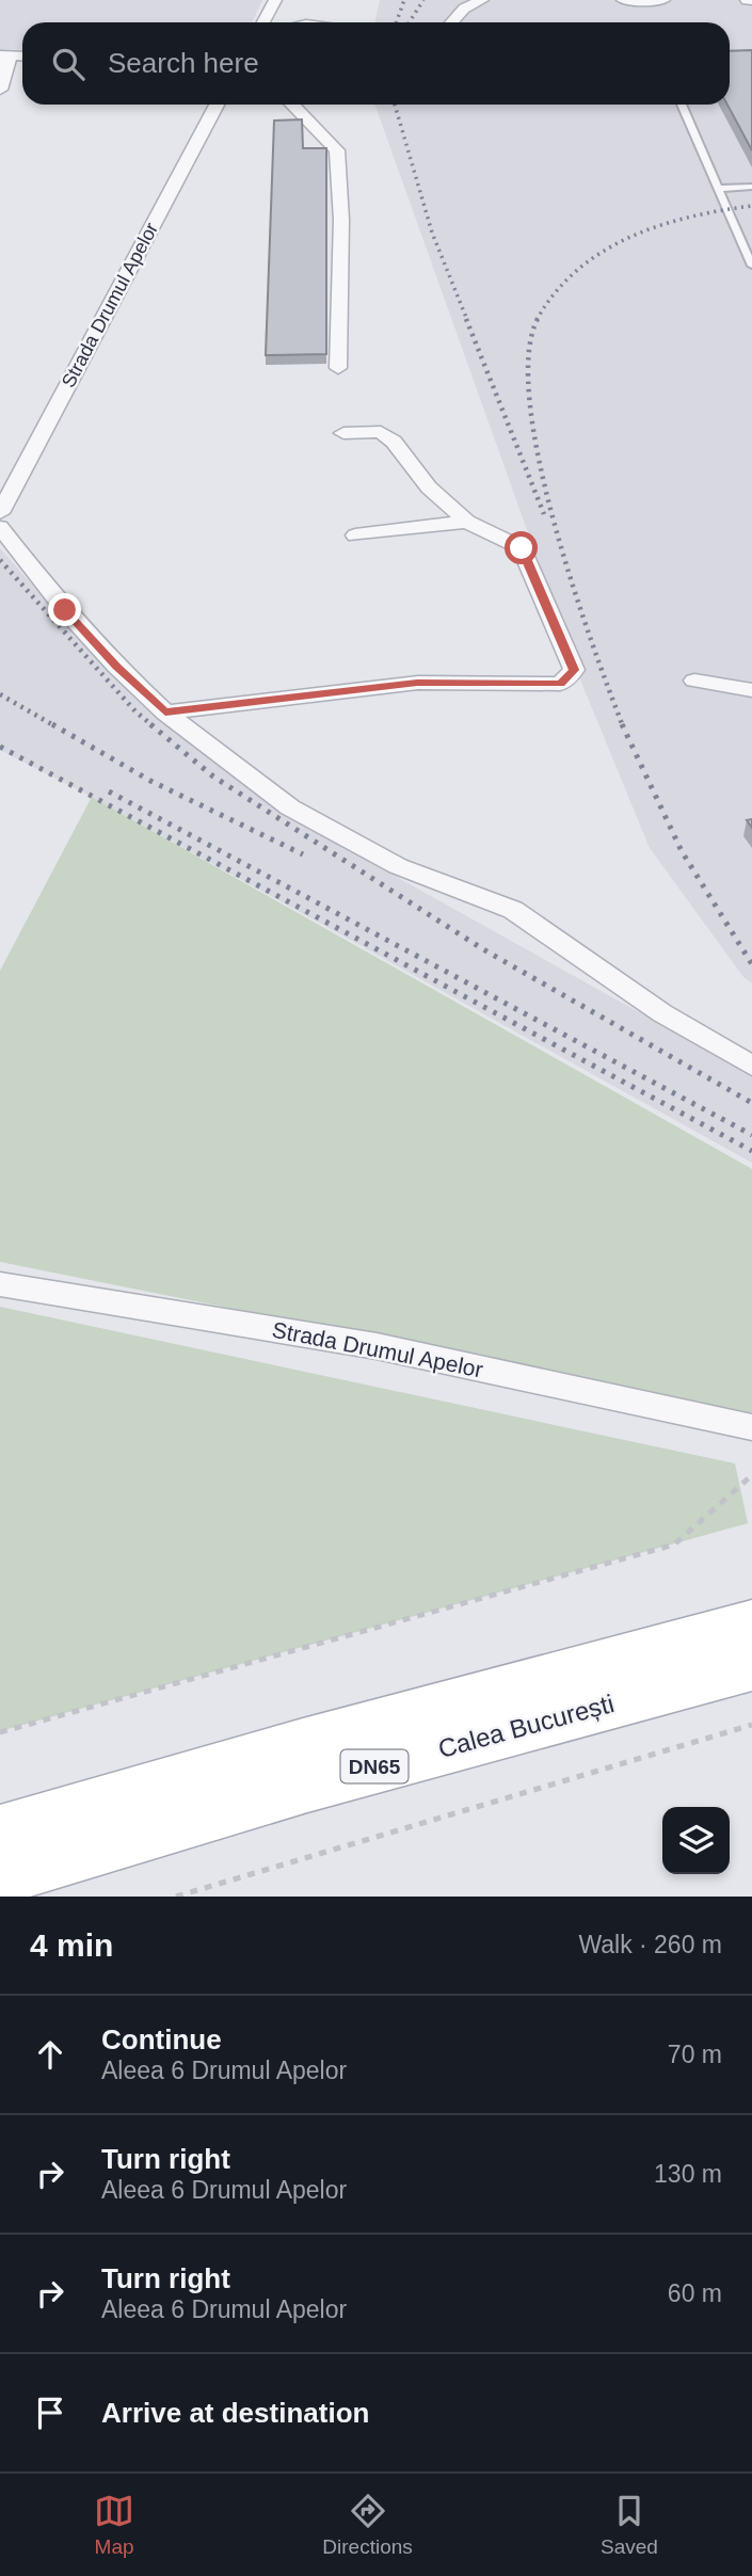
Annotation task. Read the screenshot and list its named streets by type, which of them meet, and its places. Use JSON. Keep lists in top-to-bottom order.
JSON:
{
  "streets": {
    "main road": ["Calea București", "DN65"],
    "street": ["Strada Drumul Apelor"]
  },
  "page": {
    "search": "Search here",
    "heading": ["4 min", "Walk · 260 m"],
    "list": [
      ["Continue", "Aleea 6 Drumul Apelor", "70 m"],
      ["Turn right", "Aleea 6 Drumul Apelor", "130 m"],
      ["Turn right", "Aleea 6 Drumul Apelor", "60 m"],
      "Arrive at destination"
    ],
    "nav": ["Map", "Directions", "Saved"]
  }
}
